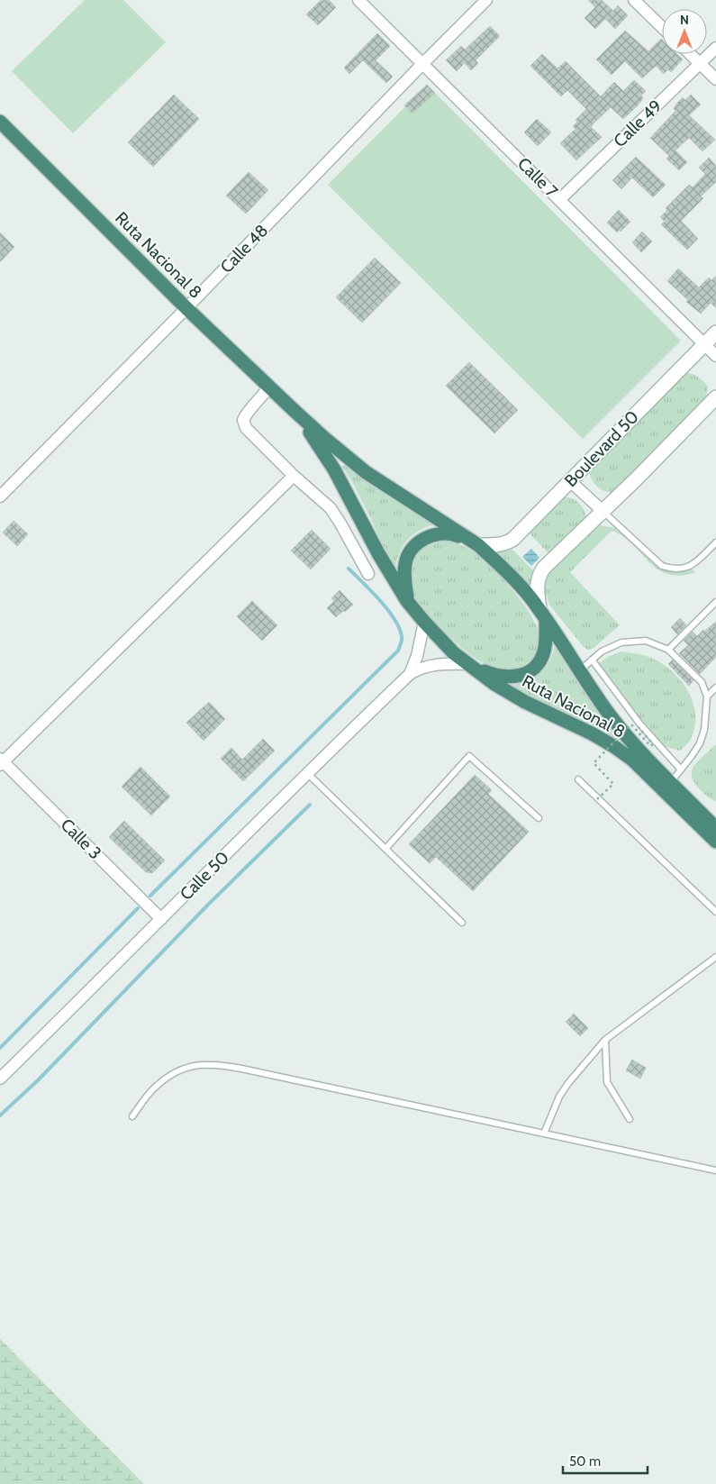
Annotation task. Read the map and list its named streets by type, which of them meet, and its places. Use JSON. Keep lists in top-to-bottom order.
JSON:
{
  "streets": {
    "highway": ["Ruta Nacional 8"],
    "main road": ["Boulevard 50"],
    "street": [
      "Calle 49",
      "Calle 7",
      "Calle 48",
      "Calle 3",
      "Calle 50"
    ]
  },
  "crossings": [
    ["Calle 49", "Calle 7"],
    ["Calle 7", "Calle 48"],
    ["Calle 7", "Boulevard 50"],
    ["Calle 48", "Ruta Nacional 8"],
    ["Ruta Nacional 8", "Boulevard 50"],
    ["Ruta Nacional 8", "Calle 50"],
    ["Boulevard 50", "Calle 50"],
    ["Calle 3", "Calle 50"]
  ],
  "scale_bar": "50 m",
  "north": "top"
}
